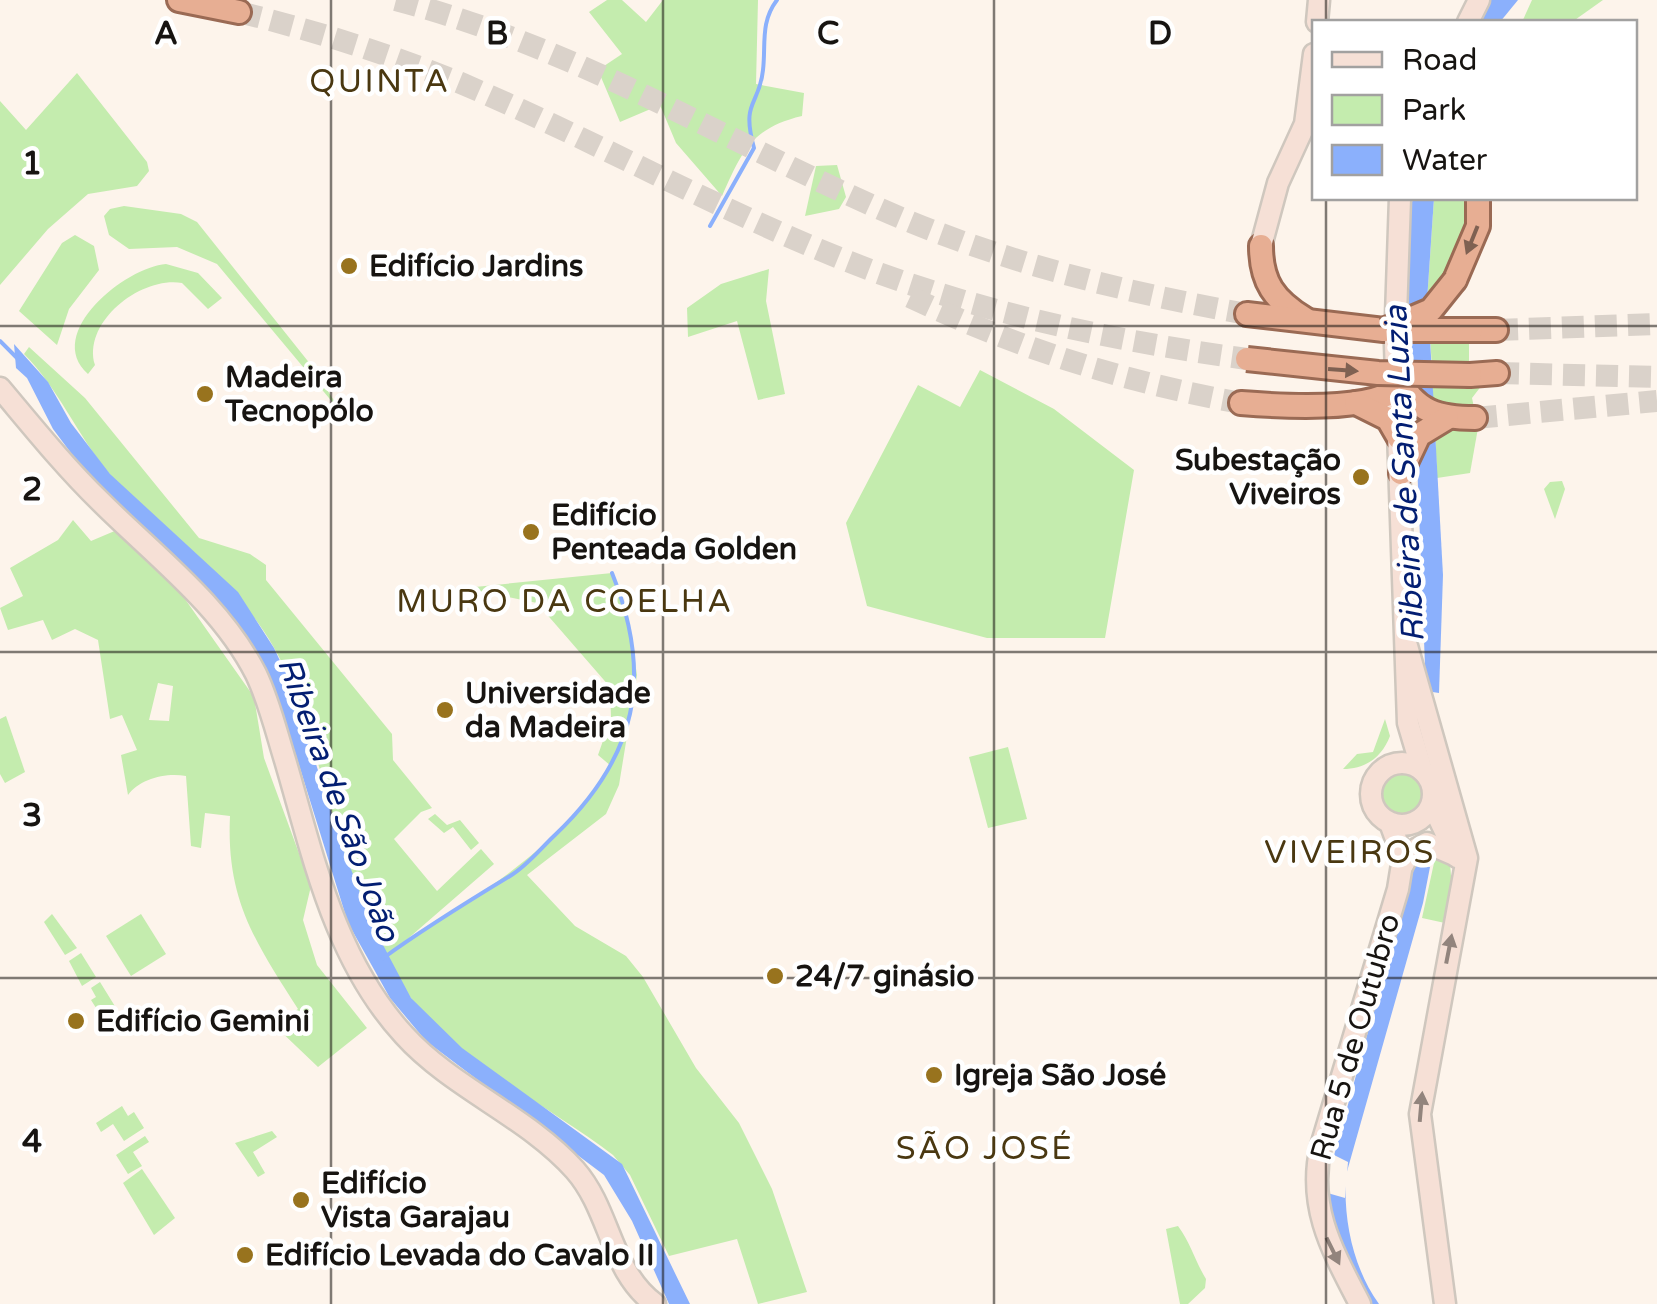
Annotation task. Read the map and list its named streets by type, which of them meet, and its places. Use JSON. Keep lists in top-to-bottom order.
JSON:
{
  "streets": {
    "main road": ["Rua 5 de Outubro"]
  },
  "districts": [
    "QUINTA",
    "MURO DA COELHA",
    "VIVEIROS",
    "SÃO JOSÉ"
  ],
  "water": ["Ribeira de Santa Luzia", "Ribeira de São João"],
  "places": [
    "Edifício Jardins",
    "Madeira Tecnopólo",
    "Subestação Viveiros",
    "Edifício Penteada Golden",
    "Universidade da Madeira",
    "24/7 ginásio",
    "Edifício Gemini",
    "Igreja São José",
    "Edifício Vista Garajau",
    "Edifício Levada do Cavalo II"
  ],
  "legend": ["Road", "Park", "Water"],
  "grid": {
    "columns": [
      "A",
      "B",
      "C",
      "D"
    ],
    "rows": [
      "1",
      "2",
      "3",
      "4"
    ]
  }
}
